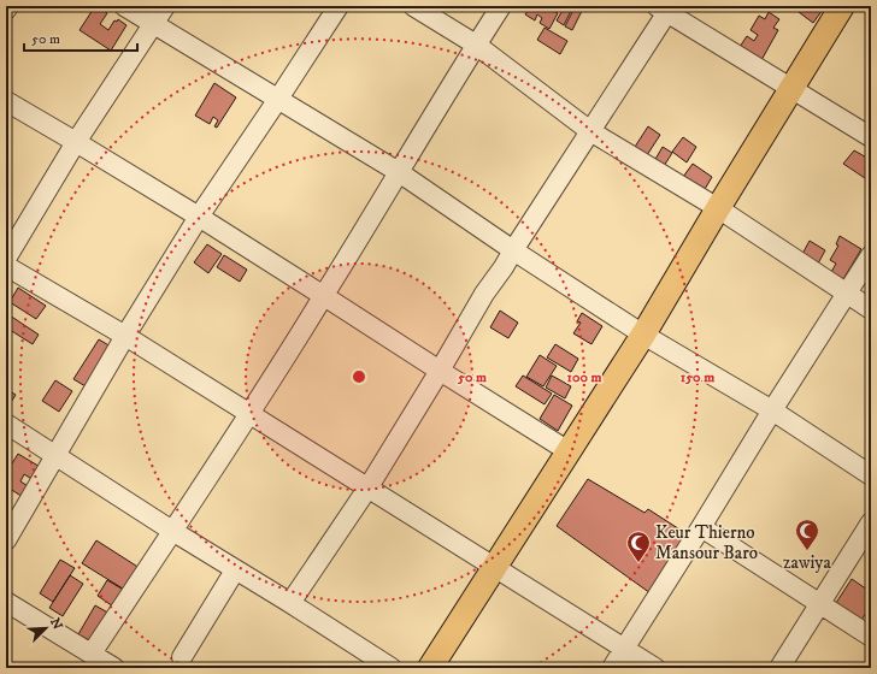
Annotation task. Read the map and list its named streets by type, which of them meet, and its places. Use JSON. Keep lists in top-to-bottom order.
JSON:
{
  "places": {
    "mosque": ["zawiya", "Keur Thierno Mansour Baro"]
  },
  "scale_bar": "50 m",
  "north": "top right",
  "rings": ["50 m", "100 m", "150 m"]
}
